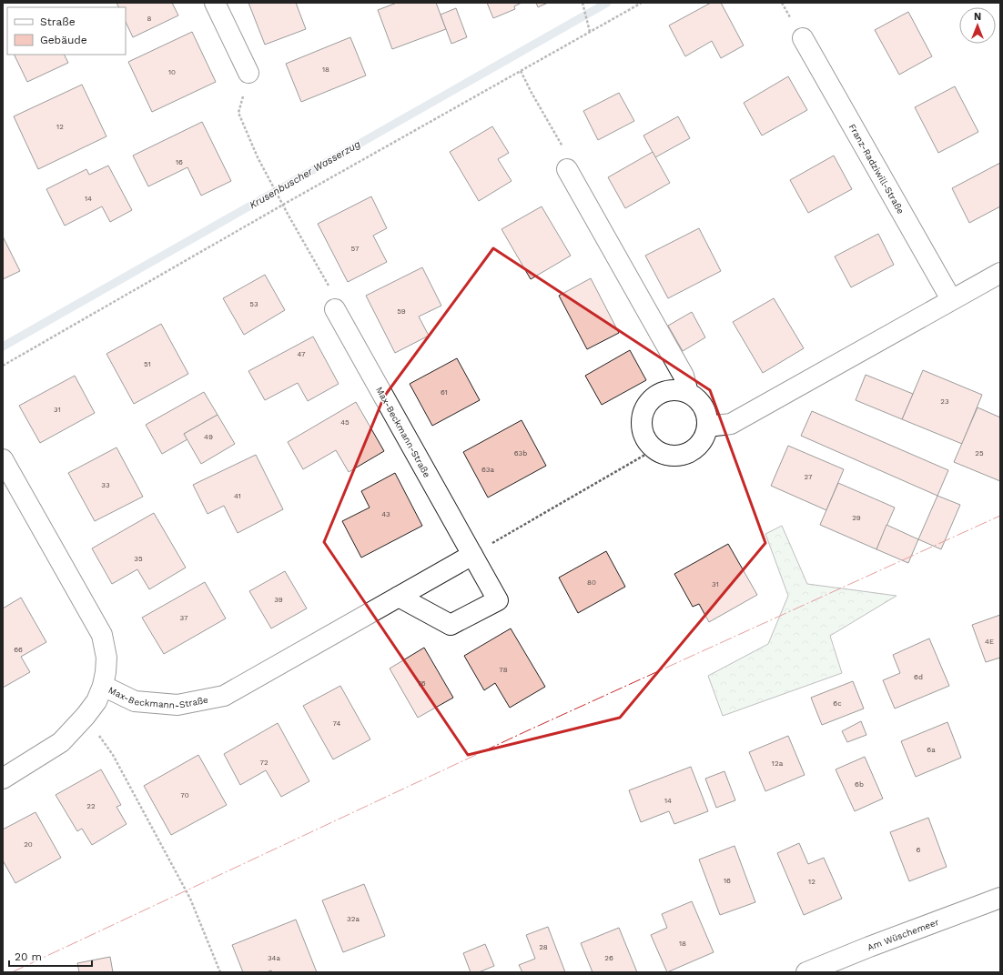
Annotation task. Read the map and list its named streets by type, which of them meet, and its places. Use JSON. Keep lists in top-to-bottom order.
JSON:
{
  "streets": {
    "street": ["Franz-Radziwill-Straße", "Max-Beckmann-Straße", "Am Wüschemeer"]
  },
  "water": ["Krusenbuscher Wasserzug"],
  "house_numbers": [
    "8",
    "18",
    "10",
    "12",
    "16",
    "14",
    "57",
    "53",
    "59",
    "47",
    "51",
    "61",
    "23",
    "31",
    "45",
    "49",
    "63b",
    "25",
    "63a",
    "27",
    "33",
    "41",
    "43",
    "29",
    "35",
    "80",
    "31",
    "39",
    "37",
    "4E",
    "66",
    "78",
    "6d",
    "76",
    "6c",
    "74",
    "6a",
    "72",
    "12a",
    "6b",
    "70",
    "14",
    "22",
    "20",
    "6",
    "16",
    "12",
    "32a",
    "18",
    "28",
    "34a",
    "26"
  ],
  "legend": ["Straße", "Gebäude"],
  "scale_bar": "20 m",
  "north": "top"
}
